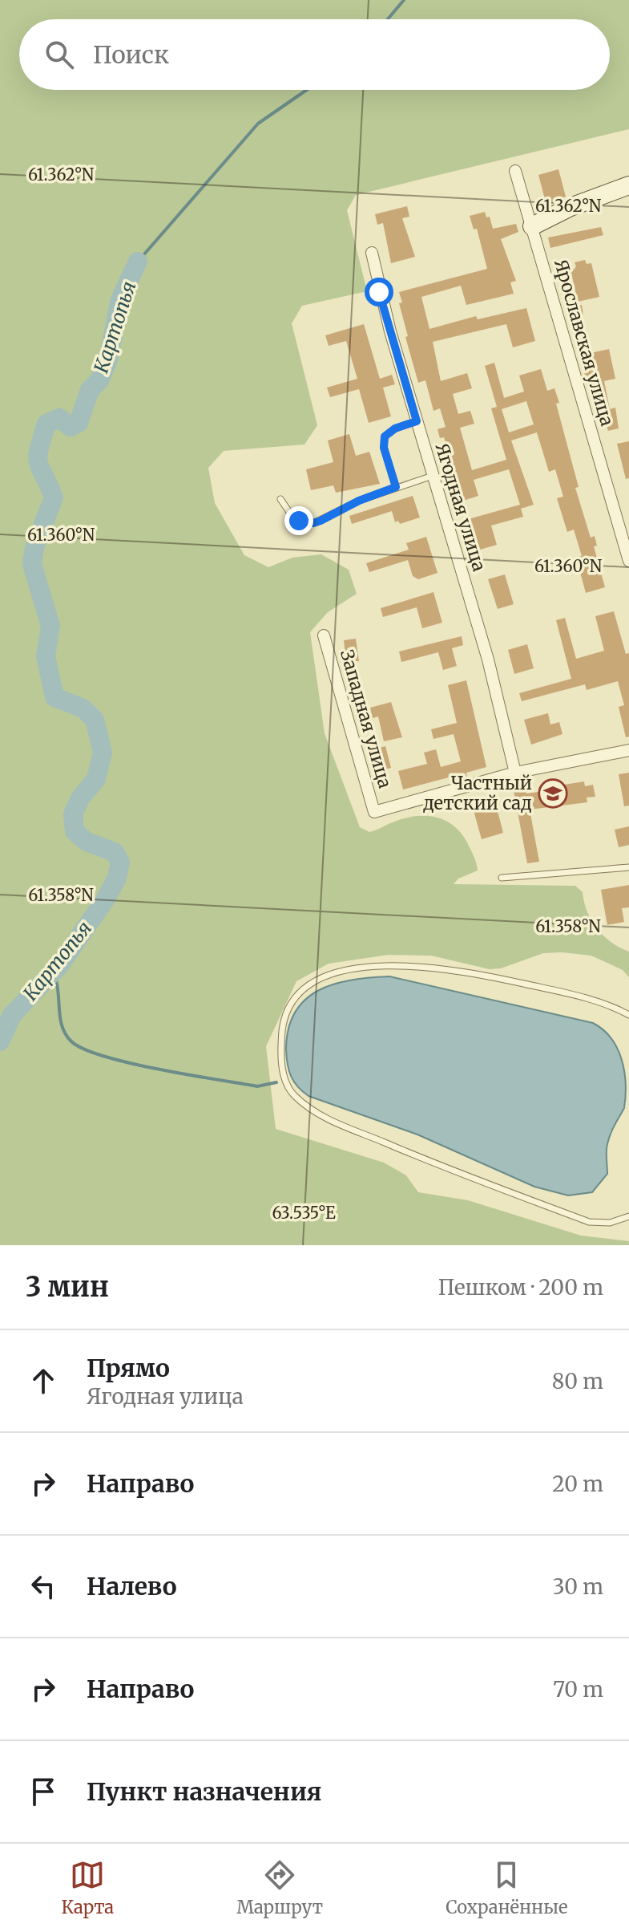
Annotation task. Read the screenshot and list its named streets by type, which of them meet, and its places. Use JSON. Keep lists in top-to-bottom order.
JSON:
{
  "streets": {
    "street": ["Ярославская улица", "Ягодная улица", "Западная улица"]
  },
  "crossings": [
    ["Ягодная улица", "Западная улица"]
  ],
  "water": ["Картопья"],
  "places": {
    "school or university": ["Частный детский сад"]
  },
  "page": {
    "search": "Поиск",
    "heading": ["3 мин", "Пешком · 200 m"],
    "list": [
      ["Прямо", "Ягодная улица", "80 m"],
      ["Направо", "20 m"],
      ["Налево", "30 m"],
      ["Направо", "70 m"],
      "Пункт назначения"
    ],
    "nav": ["Карта", "Маршрут", "Сохранённые"]
  },
  "coordinates": [
    "61.362°N",
    "61.360°N",
    "61.358°N",
    "63.535°E"
  ]
}
